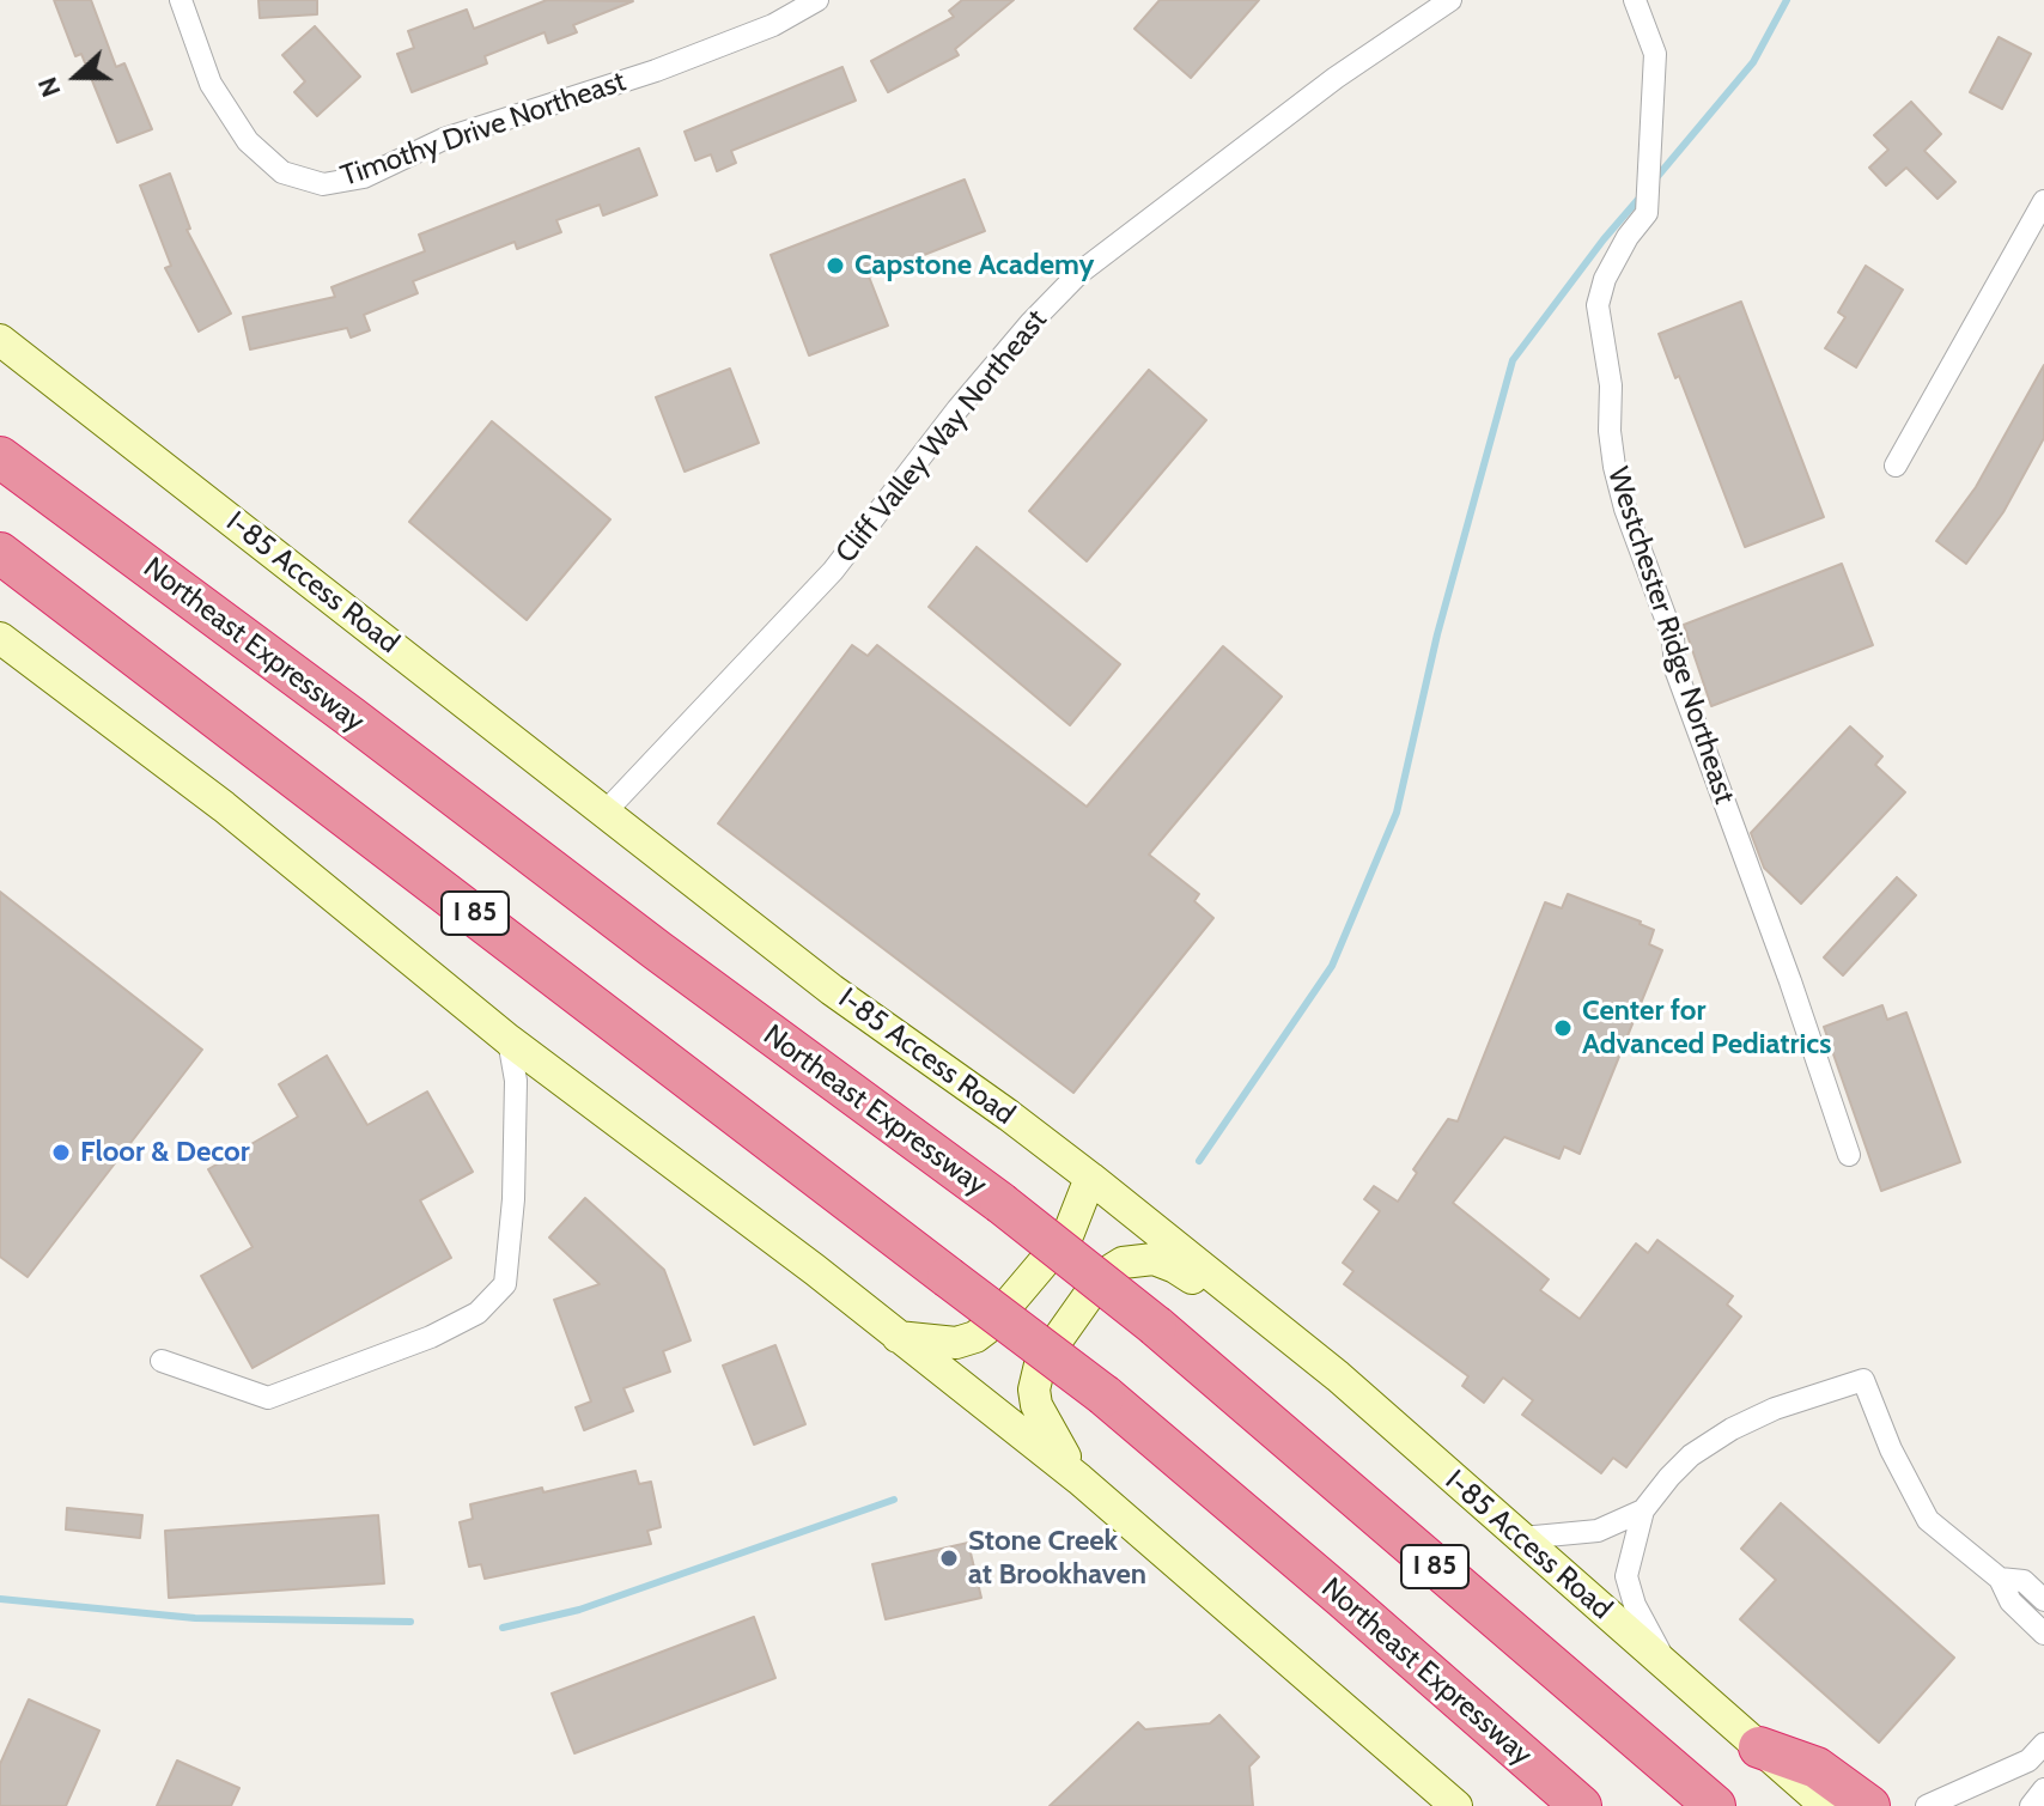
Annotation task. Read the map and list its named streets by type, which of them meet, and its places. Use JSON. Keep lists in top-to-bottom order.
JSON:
{
  "streets": {
    "highway": ["Northeast Expressway", "I 85"],
    "main road": ["I-85 Access Road"],
    "street": ["Timothy Drive Northeast", "Cliff Valley Way Northeast", "Westchester Ridge Northeast"]
  },
  "crossings": [
    ["Cliff Valley Way Northeast", "I-85 Access Road"]
  ],
  "places": [
    "Capstone Academy",
    "Center for Advanced Pediatrics",
    "Floor & Decor",
    "Stone Creek at Brookhaven"
  ],
  "north": "left"
}
